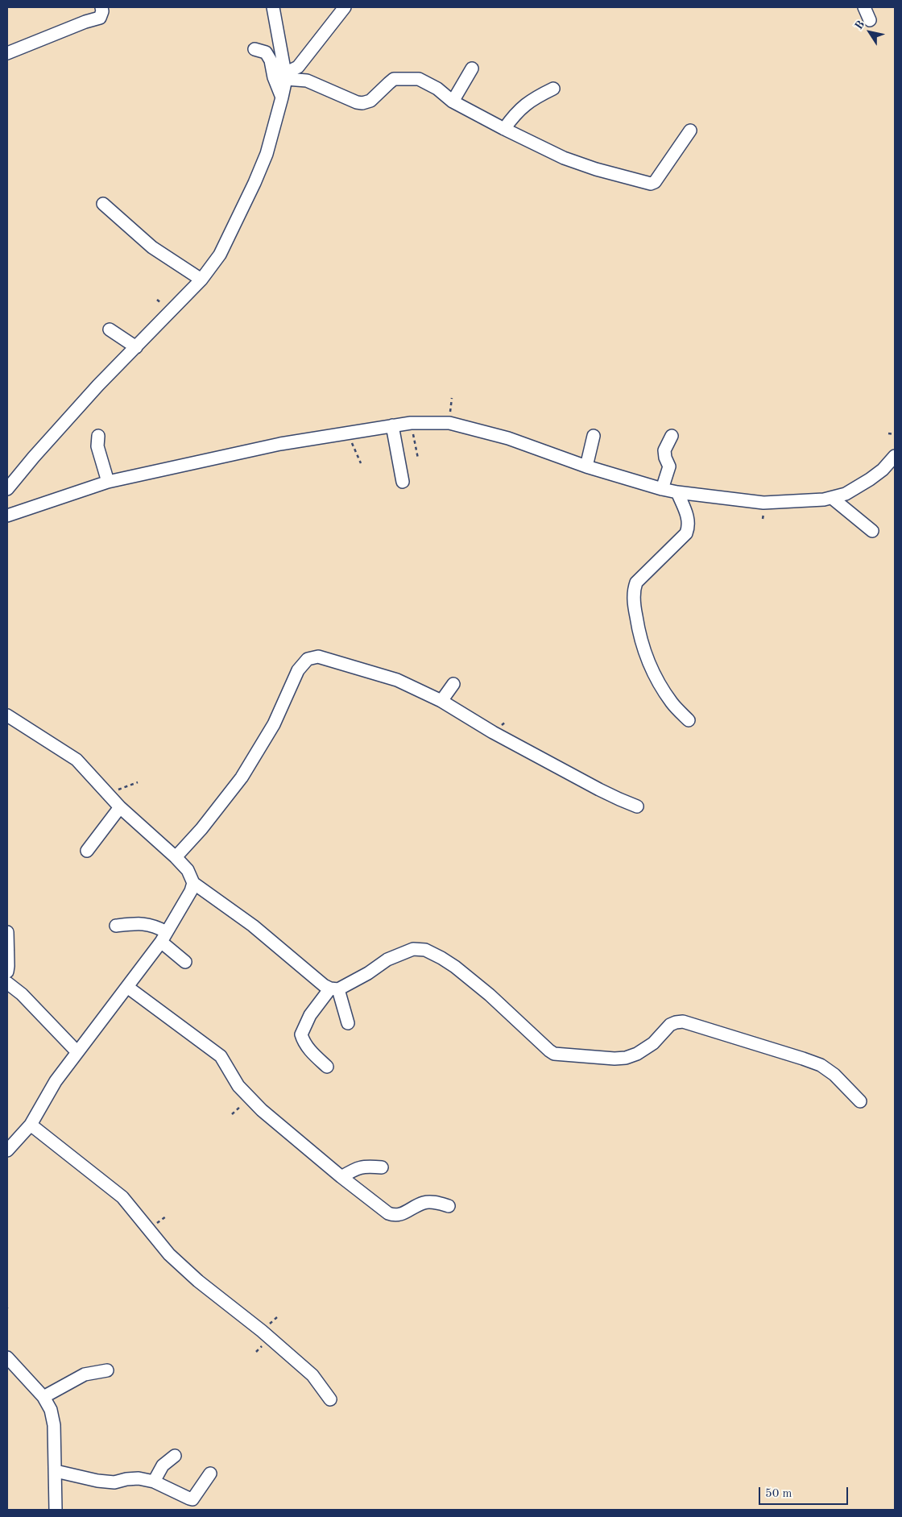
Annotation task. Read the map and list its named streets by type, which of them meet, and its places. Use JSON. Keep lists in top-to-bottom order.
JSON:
{
  "scale_bar": "50 m",
  "north": "top left"
}
